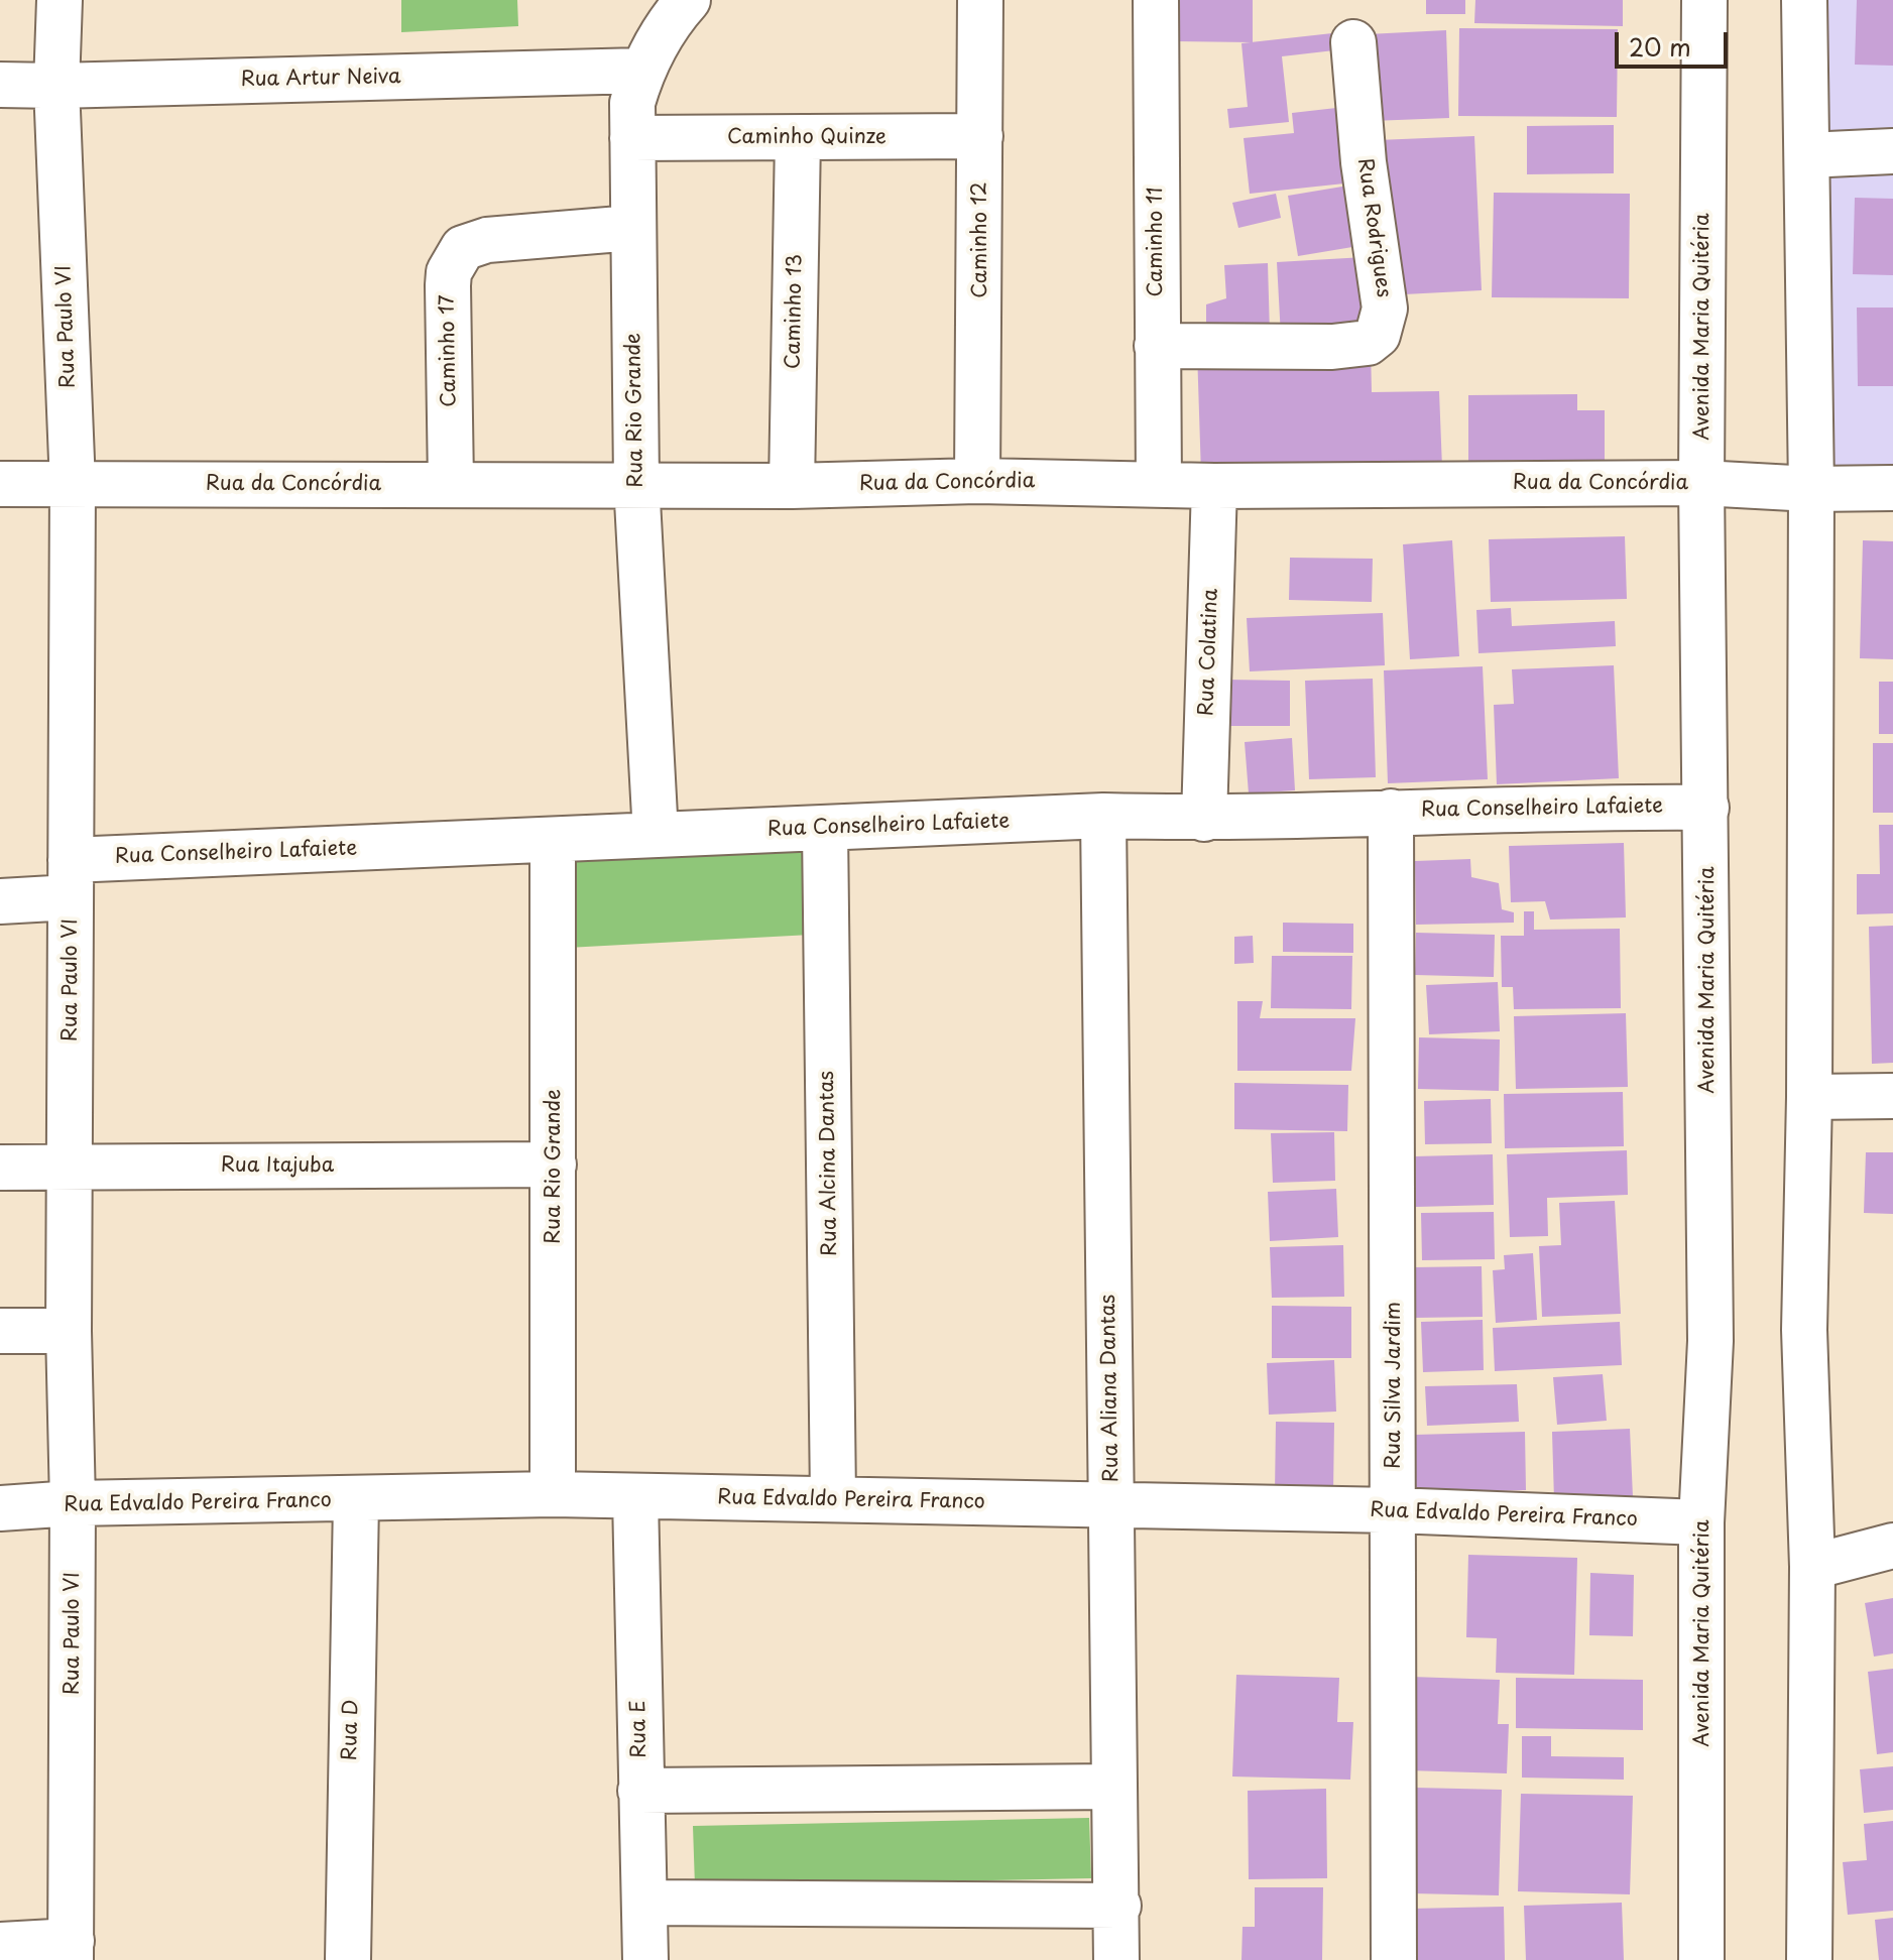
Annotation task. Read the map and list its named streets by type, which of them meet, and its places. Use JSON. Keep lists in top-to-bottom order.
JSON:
{
  "streets": {
    "street": [
      "Rua Artur Neiva",
      "Caminho Quinze",
      "Rua Rodrigues",
      "Caminho 12",
      "Caminho 11",
      "Caminho 13",
      "Rua Paulo VI",
      "Avenida Maria Quitéria",
      "Caminho 17",
      "Rua Rio Grande",
      "Rua da Concórdia",
      "Rua Colatina",
      "Rua Conselheiro Lafaiete",
      "Rua Alcina Dantas",
      "Rua Itajuba",
      "Rua Silva Jardim",
      "Rua Aliana Dantas",
      "Rua Edvaldo Pereira Franco",
      "Rua E",
      "Rua D"
    ]
  },
  "crossings": [
    ["Rua Artur Neiva", "Rua Paulo VI"],
    ["Rua Artur Neiva", "Rua Rio Grande"],
    ["Caminho Quinze", "Caminho 12"],
    ["Caminho Quinze", "Caminho 13"],
    ["Caminho Quinze", "Rua Rio Grande"],
    ["Rua Rodrigues", "Caminho 11"],
    ["Caminho 12", "Rua da Concórdia"],
    ["Caminho 11", "Rua da Concórdia"],
    ["Caminho 13", "Rua da Concórdia"],
    ["Rua Paulo VI", "Rua da Concórdia"],
    ["Rua Paulo VI", "Rua Conselheiro Lafaiete"],
    ["Rua Paulo VI", "Rua Itajuba"],
    ["Rua Paulo VI", "Rua Edvaldo Pereira Franco"],
    ["Avenida Maria Quitéria", "Rua da Concórdia"],
    ["Avenida Maria Quitéria", "Rua Conselheiro Lafaiete"],
    ["Avenida Maria Quitéria", "Rua Edvaldo Pereira Franco"],
    ["Caminho 17", "Rua Rio Grande"],
    ["Caminho 17", "Rua da Concórdia"],
    ["Rua Rio Grande", "Rua da Concórdia"],
    ["Rua Rio Grande", "Rua Conselheiro Lafaiete"],
    ["Rua Rio Grande", "Rua Itajuba"],
    ["Rua Rio Grande", "Rua Edvaldo Pereira Franco"],
    ["Rua da Concórdia", "Rua Colatina"],
    ["Rua Colatina", "Rua Conselheiro Lafaiete"],
    ["Rua Conselheiro Lafaiete", "Rua Alcina Dantas"],
    ["Rua Conselheiro Lafaiete", "Rua Silva Jardim"],
    ["Rua Conselheiro Lafaiete", "Rua Aliana Dantas"],
    ["Rua Alcina Dantas", "Rua Edvaldo Pereira Franco"],
    ["Rua Silva Jardim", "Rua Edvaldo Pereira Franco"],
    ["Rua Aliana Dantas", "Rua Edvaldo Pereira Franco"],
    ["Rua Edvaldo Pereira Franco", "Rua E"],
    ["Rua Edvaldo Pereira Franco", "Rua D"]
  ],
  "scale_bar": "20 m"
}
